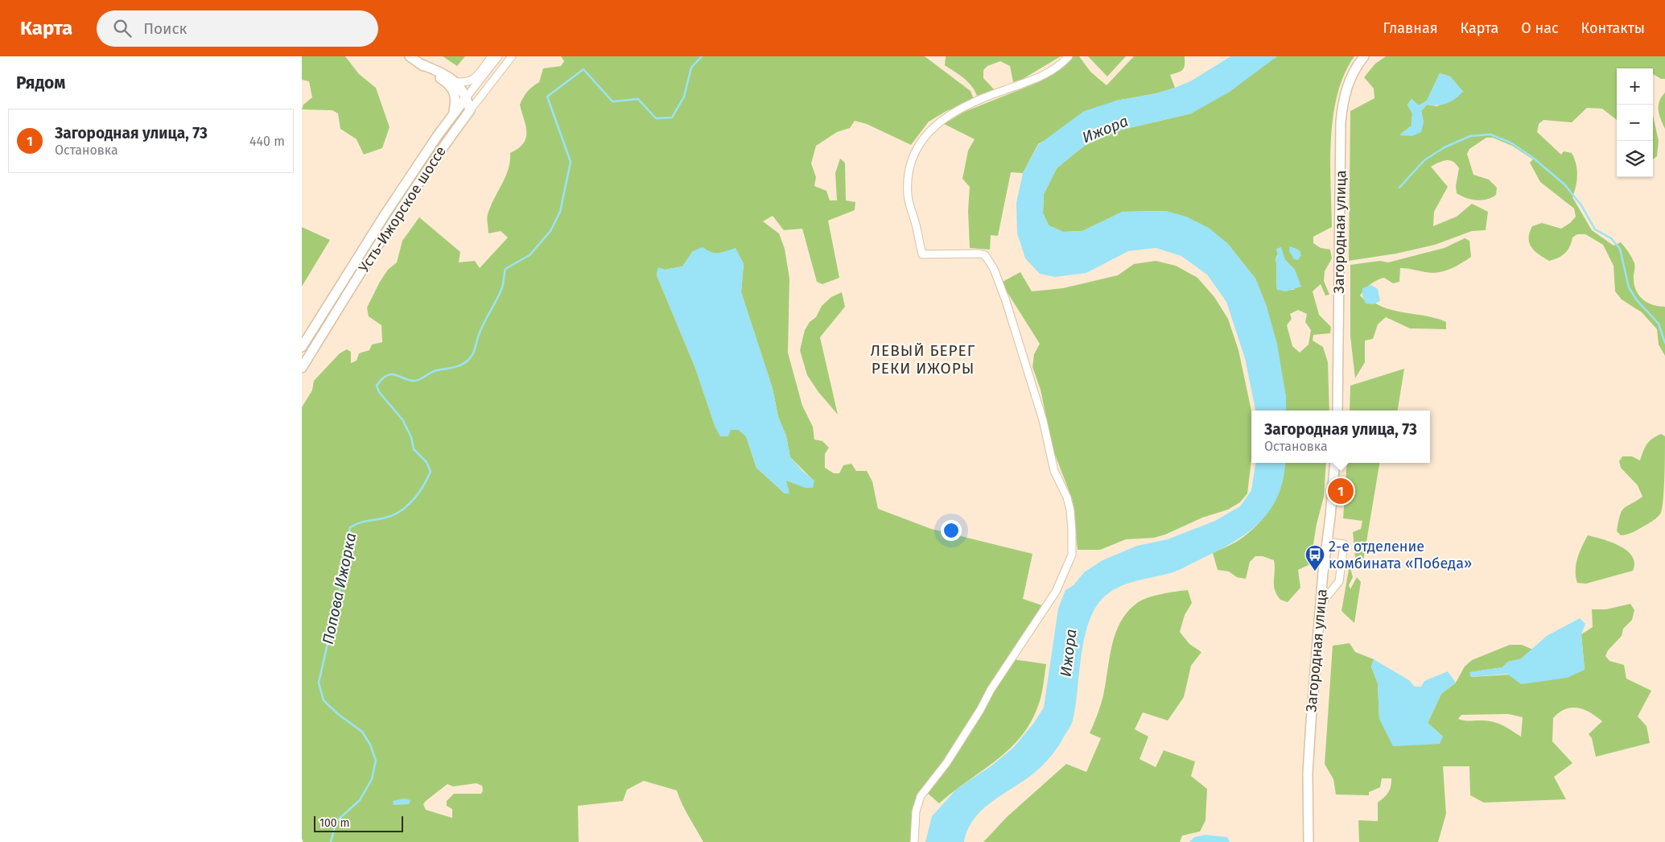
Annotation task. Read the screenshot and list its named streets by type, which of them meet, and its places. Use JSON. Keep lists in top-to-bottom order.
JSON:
{
  "streets": {
    "street": ["Усть-Ижорское шоссе", "Загородная улица"]
  },
  "districts": ["ЛЕВЫЙ БЕРЕГ РЕКИ ИЖОРЫ"],
  "water": ["Ижора", "Попова Ижорка"],
  "places": {
    "bus stop": ["2-е отделение комбината «Победа»"]
  },
  "scale_bar": "100 m",
  "page": {
    "header": "Карта",
    "search": "Поиск",
    "nav": [
      "Главная",
      "Карта",
      "О нас",
      "Контакты"
    ],
    "heading": "Рядом",
    "map_buttons": ["+", "−"],
    "list": [
      {
        "mark": "1",
        "name": "Загородная улица, 73",
        "note": "Остановка",
        "value": "440 m"
      }
    ],
    "popup": ["Загородная улица, 73", "Остановка"],
    "pins": "1",
    "scale": "100 m"
  }
}
